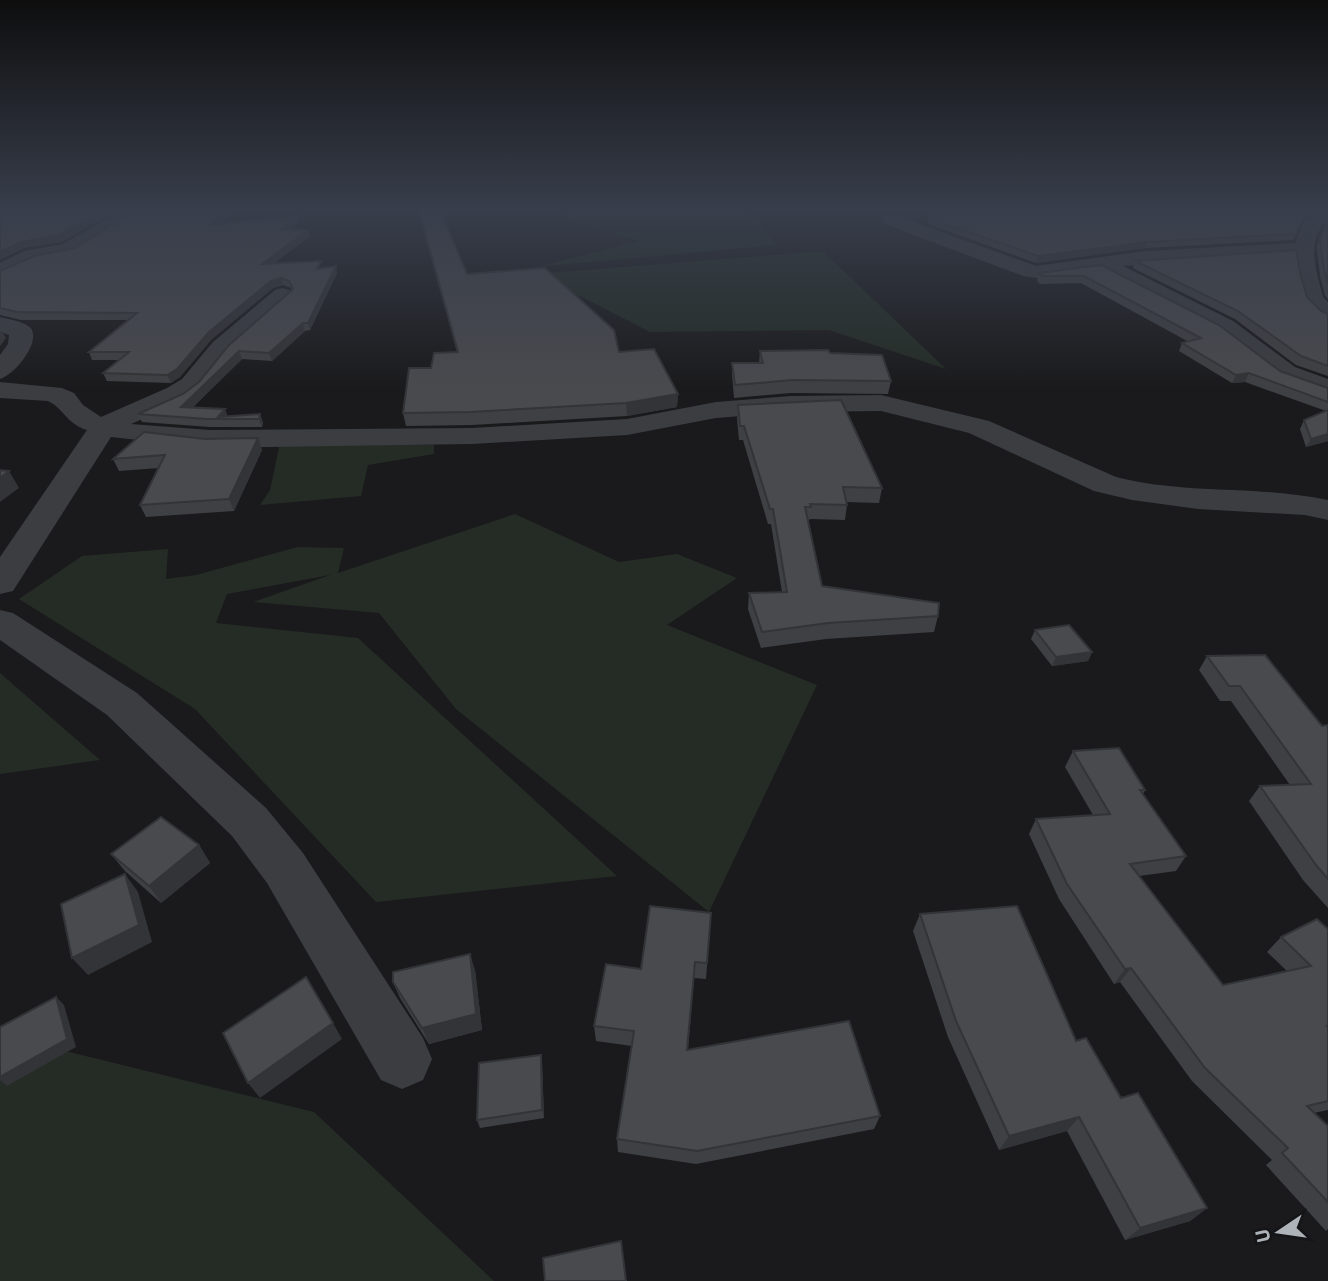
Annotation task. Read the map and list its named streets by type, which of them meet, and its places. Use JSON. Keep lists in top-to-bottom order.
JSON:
{
  "north": "left"
}
